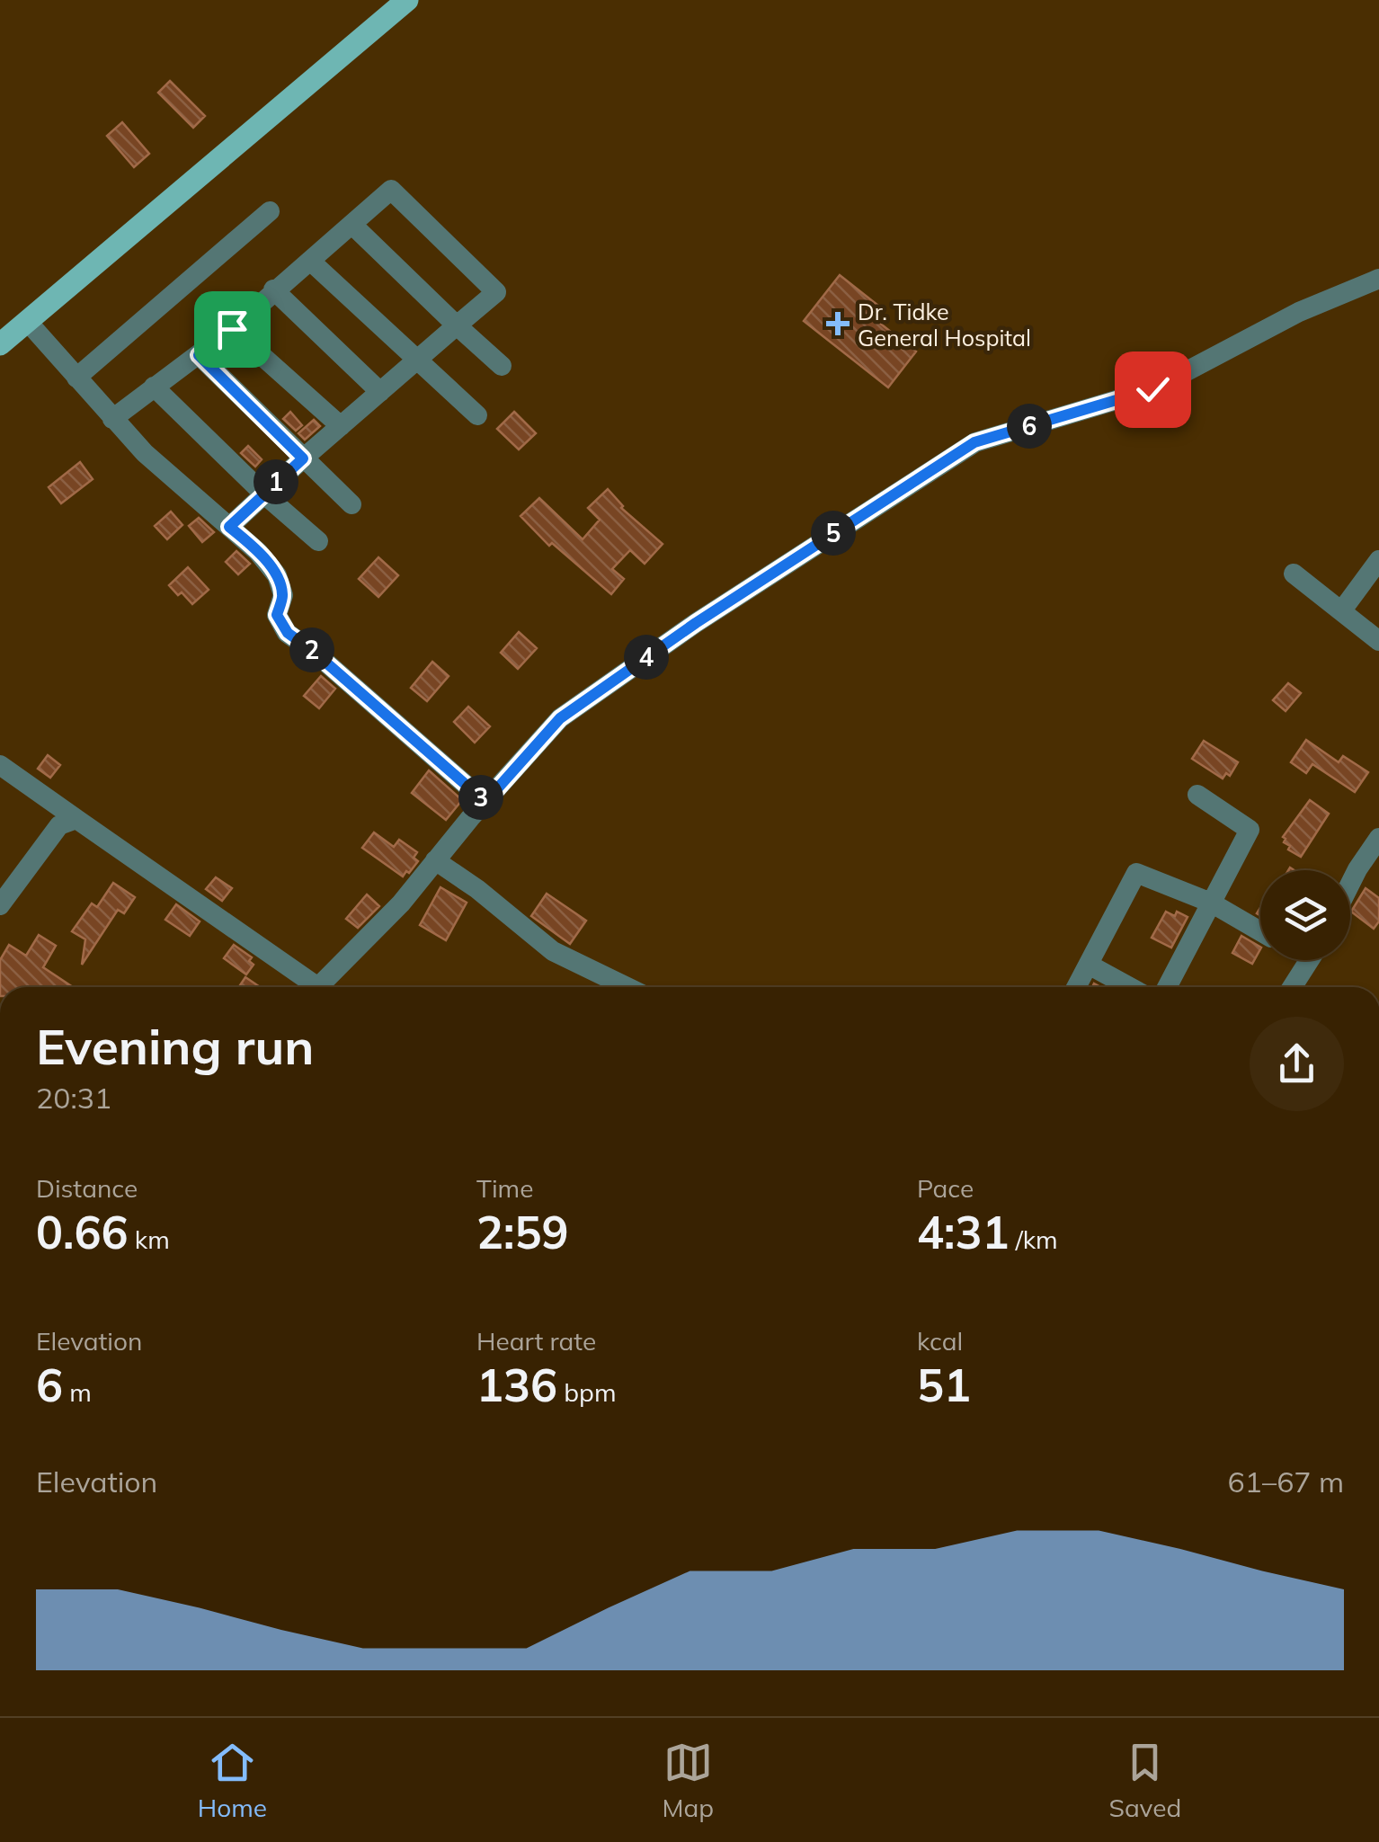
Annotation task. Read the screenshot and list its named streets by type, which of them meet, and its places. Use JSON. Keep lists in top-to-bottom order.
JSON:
{
  "places": {
    "health": ["Dr. Tidke General Hospital"]
  },
  "page": {
    "pins": [
      "6",
      "1",
      "5",
      "2",
      "4",
      "3"
    ],
    "heading": ["Evening run", "20:31"],
    "stats": [
      ["Distance", "0.66 km"],
      ["Time", "2:59"],
      ["Pace", "4:31 /km"],
      ["Elevation", "6 m"],
      ["Heart rate", "136 bpm"],
      ["kcal", "51"]
    ],
    "chart": ["Elevation", "61–67 m"],
    "tabs": ["Home", "Map", "Saved"]
  }
}
